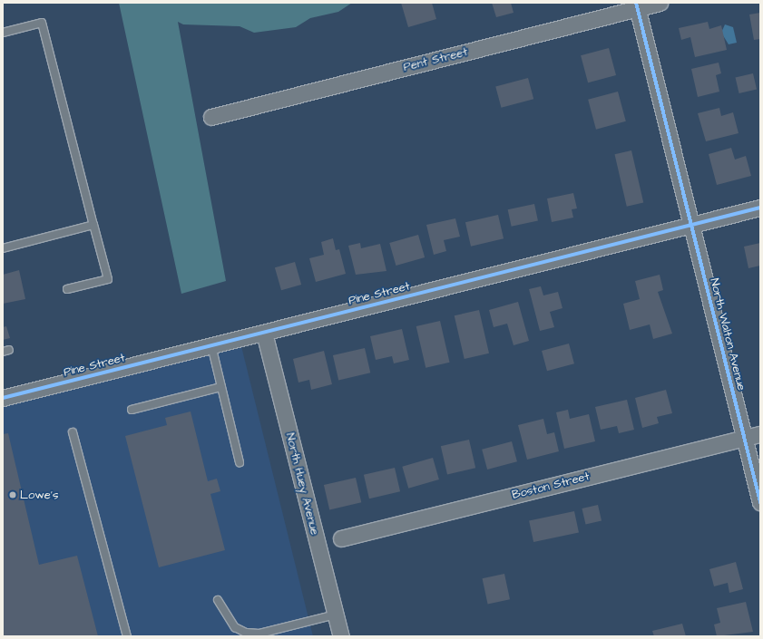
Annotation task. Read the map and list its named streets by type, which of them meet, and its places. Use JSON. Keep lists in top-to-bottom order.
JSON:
{
  "streets": {
    "street": [
      "Pent Street",
      "Pine Street",
      "North Walton Avenue",
      "North Huey Avenue",
      "Boston Street"
    ]
  },
  "crossings": [
    ["Pent Street", "North Walton Avenue"],
    ["Pine Street", "North Walton Avenue"],
    ["Pine Street", "North Huey Avenue"],
    ["North Walton Avenue", "Boston Street"]
  ],
  "places": ["Lowe's"]
}
